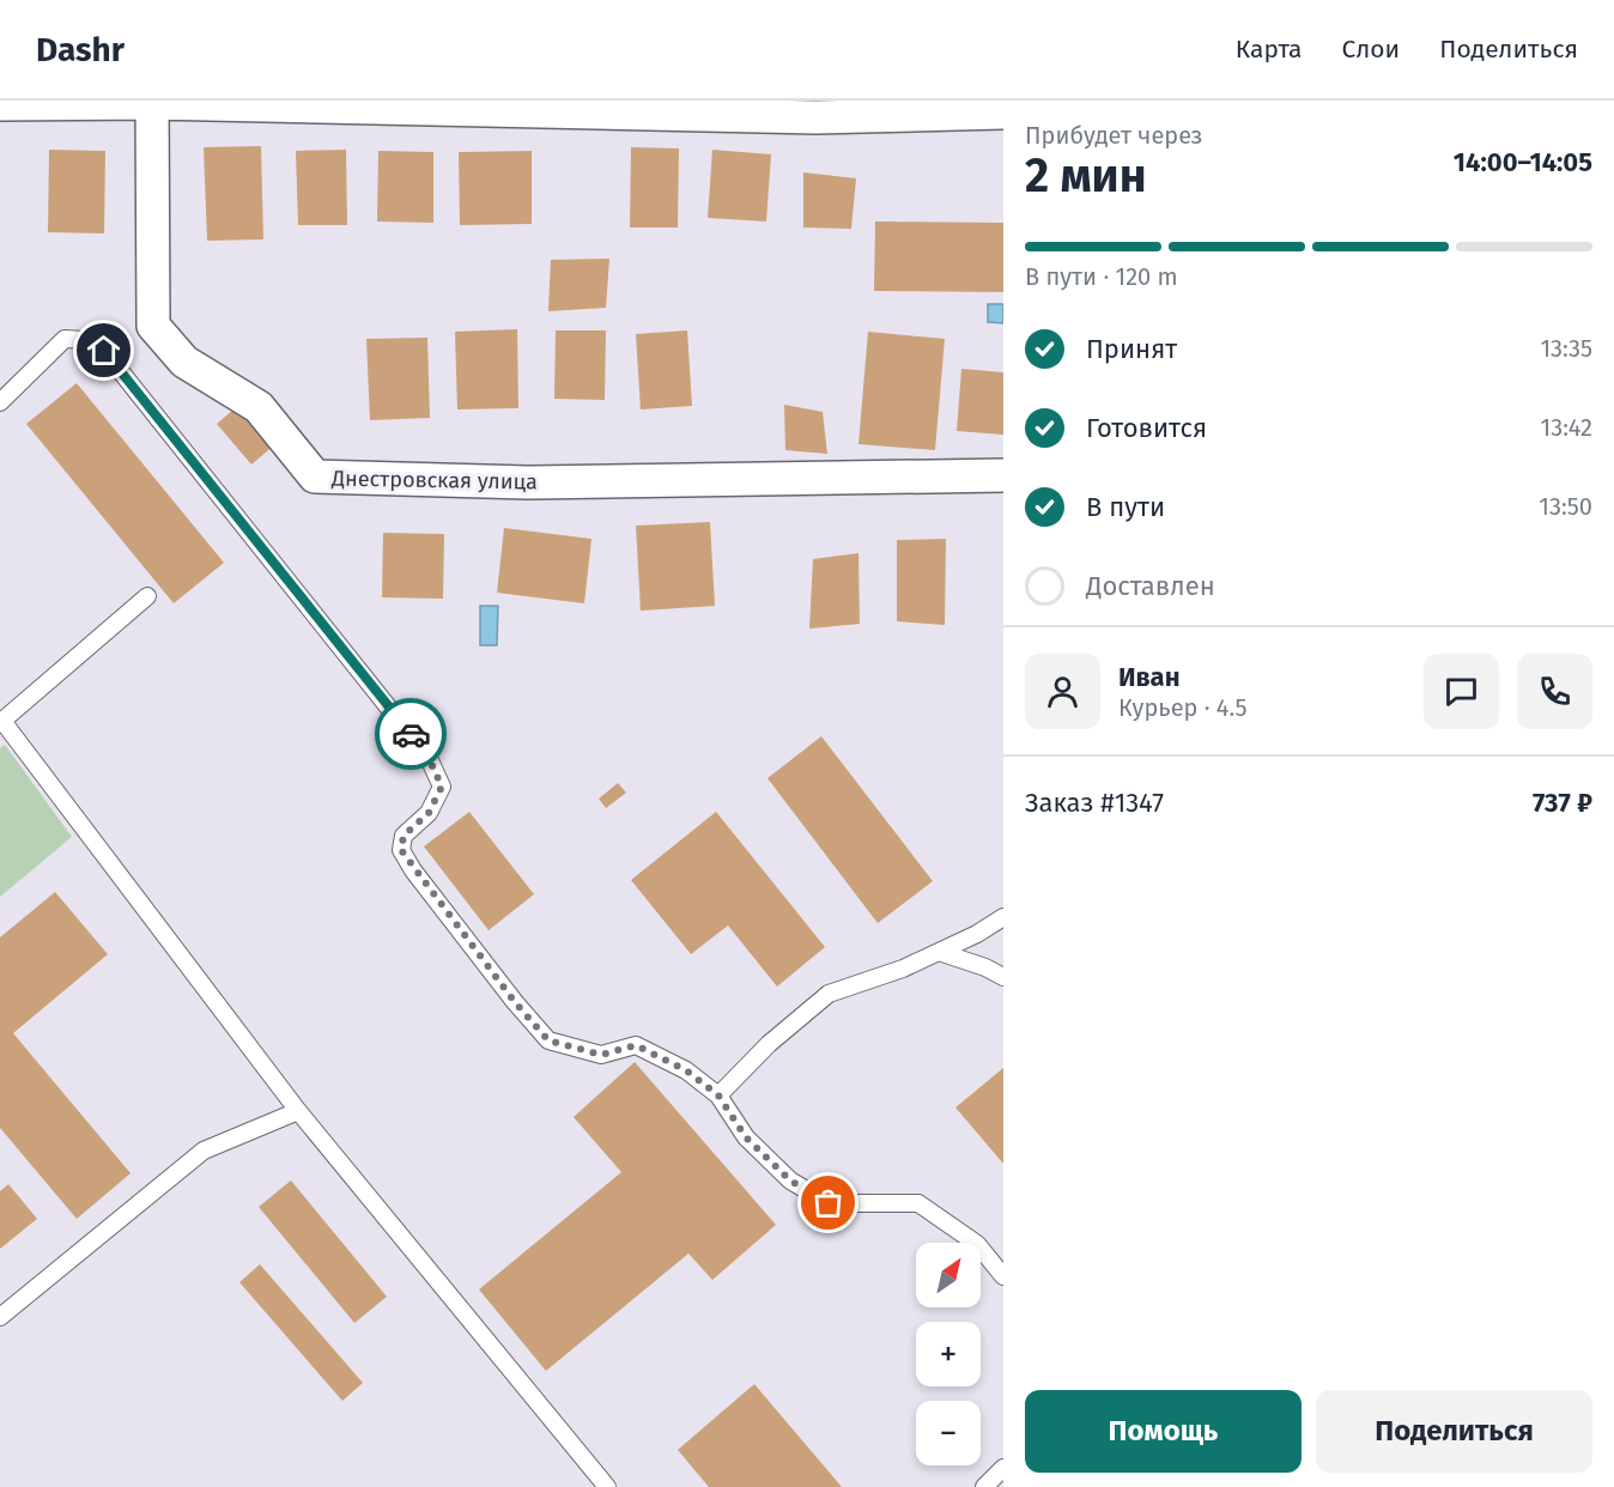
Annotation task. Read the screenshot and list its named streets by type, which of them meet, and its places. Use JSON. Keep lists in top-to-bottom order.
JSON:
{
  "streets": {
    "street": ["Днестровская улица"]
  },
  "north": "top right",
  "page": {
    "header": "Dashr",
    "nav": ["Карта", "Слои", "Поделиться"],
    "heading": ["2 мин", "Прибудет через", "14:00–14:05"],
    "panel": [
      "Иван",
      "Курьер · 4.5",
      "Заказ #1347",
      "737 ₽"
    ],
    "bar": "В пути · 120 m",
    "list": [
      ["Принят", "13:35"],
      ["Готовится", "13:42"],
      ["В пути", "13:50"],
      "Доставлен"
    ],
    "map_buttons": ["+", "−"],
    "buttons": ["Помощь", "Поделиться"]
  }
}
